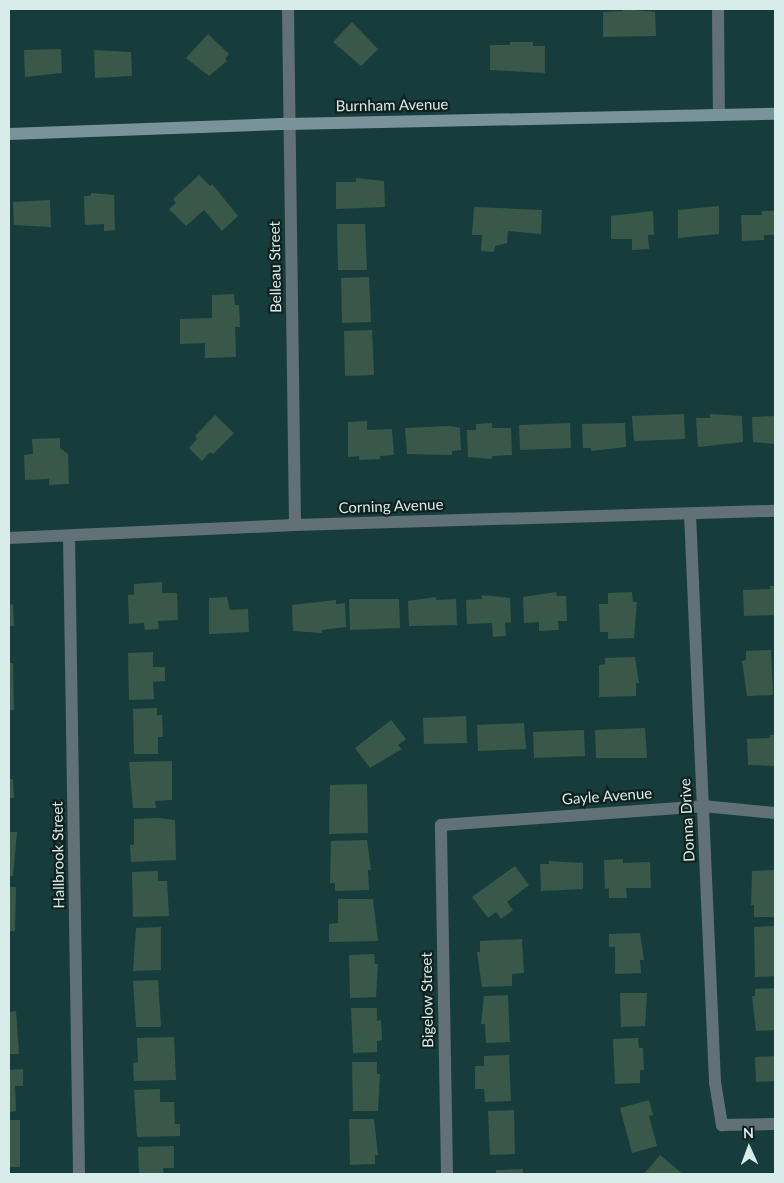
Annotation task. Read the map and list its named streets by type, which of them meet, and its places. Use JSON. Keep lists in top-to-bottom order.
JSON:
{
  "streets": {
    "street": [
      "Burnham Avenue",
      "Belleau Street",
      "Corning Avenue",
      "Gayle Avenue",
      "Donna Drive",
      "Hallbrook Street",
      "Bigelow Street"
    ]
  },
  "crossings": [
    ["Burnham Avenue", "Belleau Street"],
    ["Belleau Street", "Corning Avenue"],
    ["Corning Avenue", "Donna Drive"],
    ["Corning Avenue", "Hallbrook Street"],
    ["Gayle Avenue", "Donna Drive"],
    ["Gayle Avenue", "Bigelow Street"]
  ],
  "north": "top"
}
